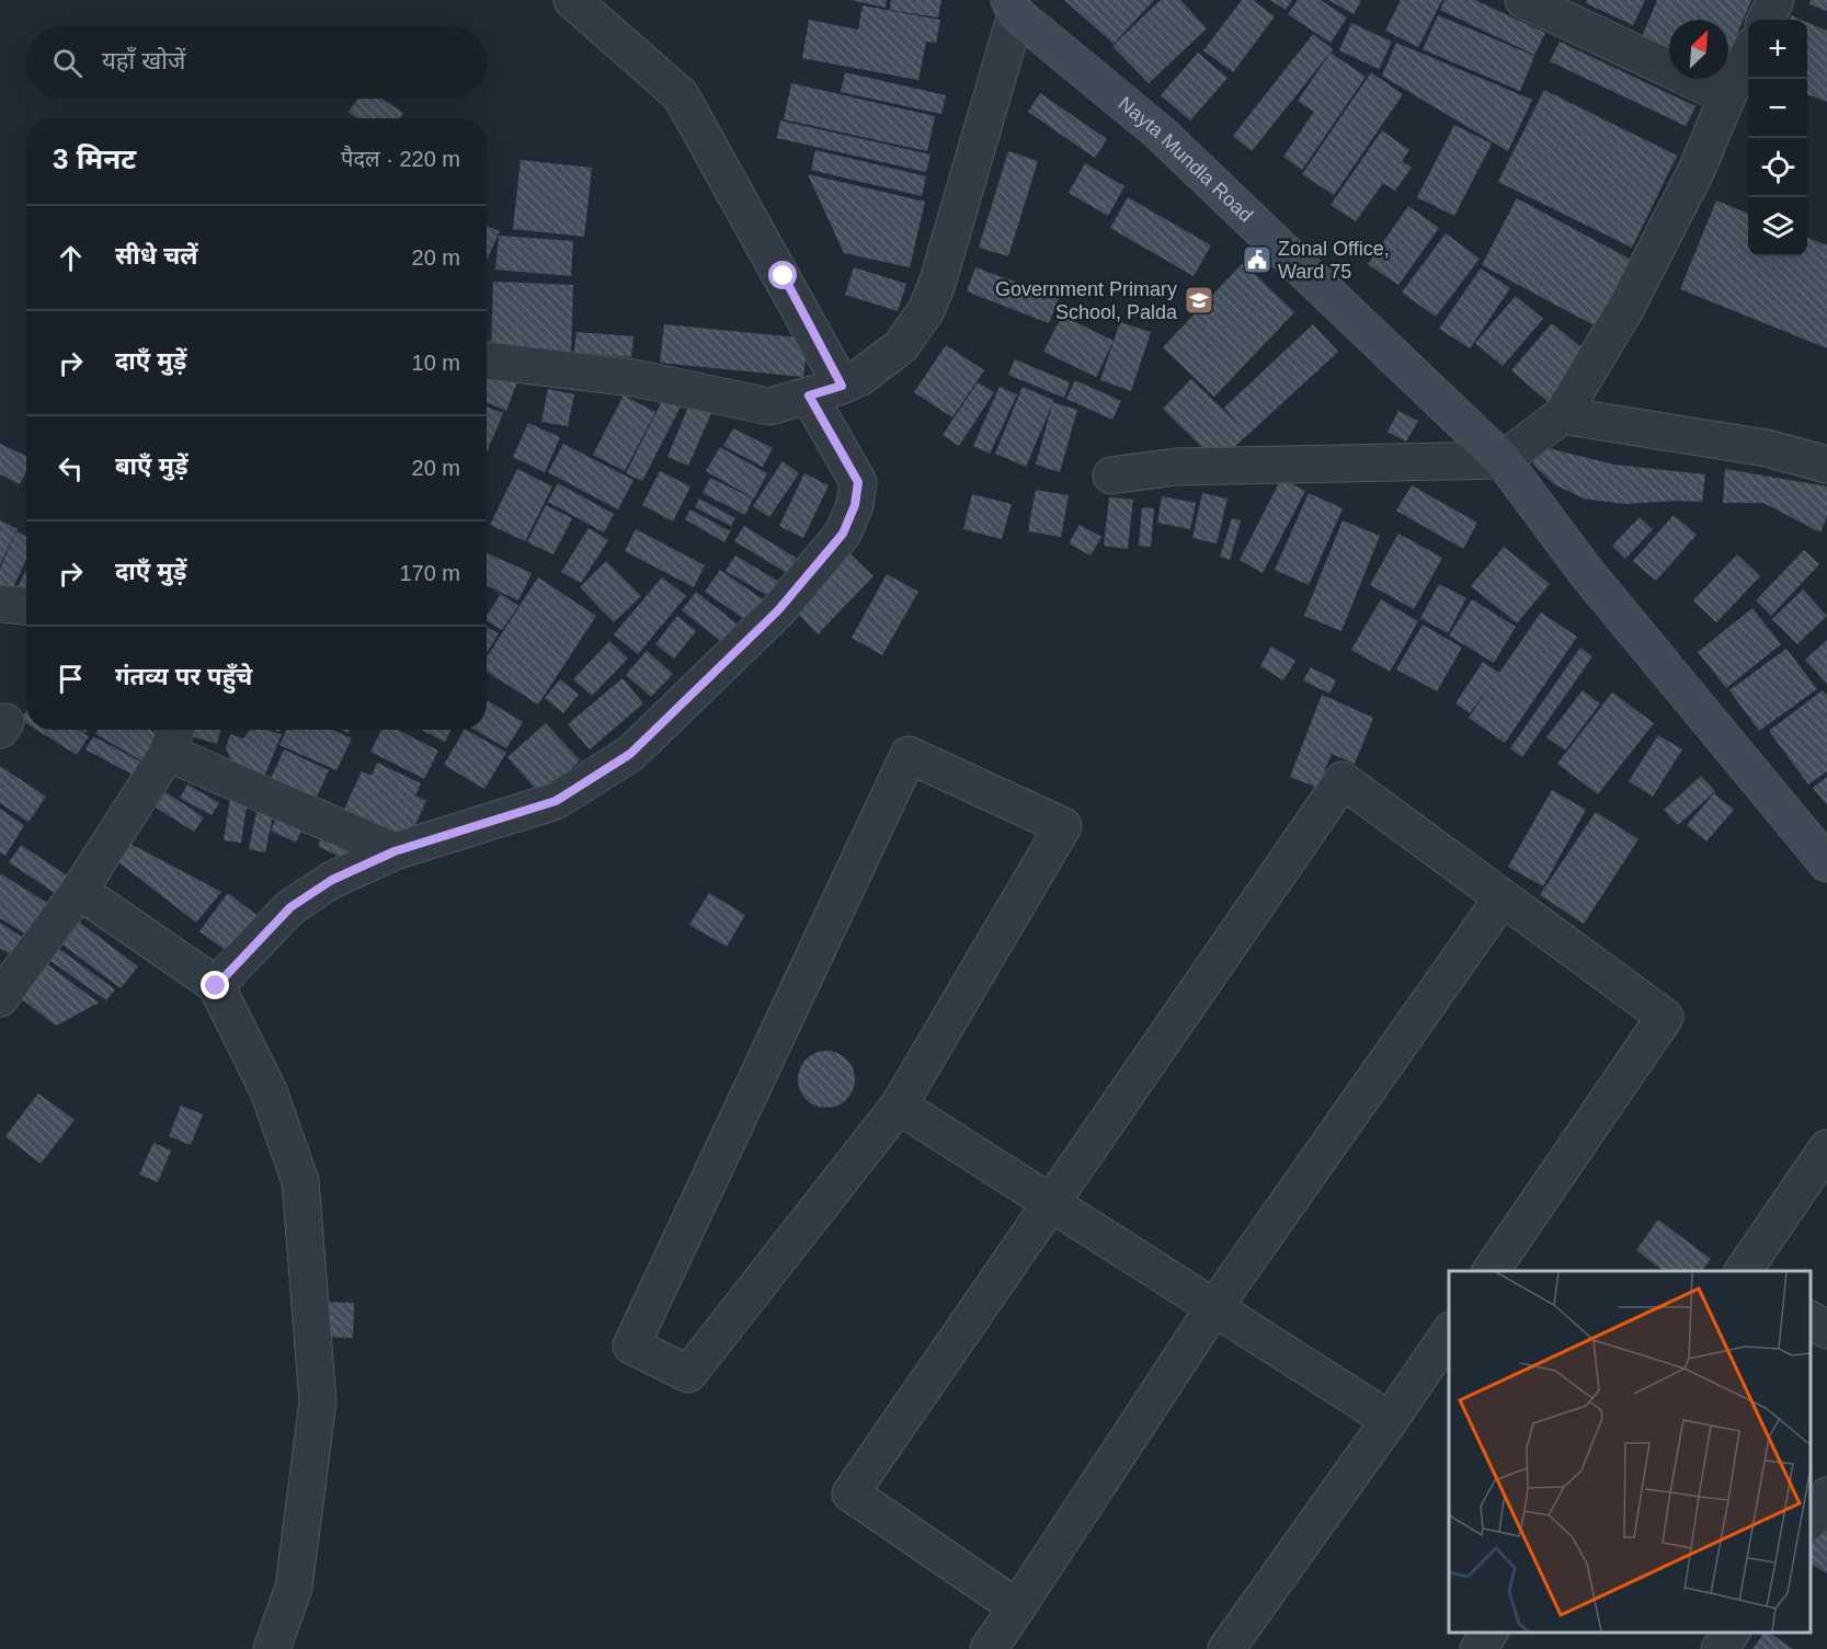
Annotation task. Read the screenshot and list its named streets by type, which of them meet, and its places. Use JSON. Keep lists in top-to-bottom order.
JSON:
{
  "streets": {
    "main road": ["Nayta Mundla Road"]
  },
  "places": {
    "public building": ["Zonal Office, Ward 75"],
    "school or university": ["Government Primary School, Palda"]
  },
  "north": "top right",
  "page": {
    "map_buttons": ["+", "−"],
    "search": "यहाँ खोजें",
    "heading": ["3 मिनट", "पैदल · 220 m"],
    "list": [
      ["सीधे चलें", "20 m"],
      ["दाएँ मुड़ें", "10 m"],
      ["बाएँ मुड़ें", "20 m"],
      ["दाएँ मुड़ें", "170 m"],
      "गंतव्य पर पहुँचे"
    ]
  }
}
